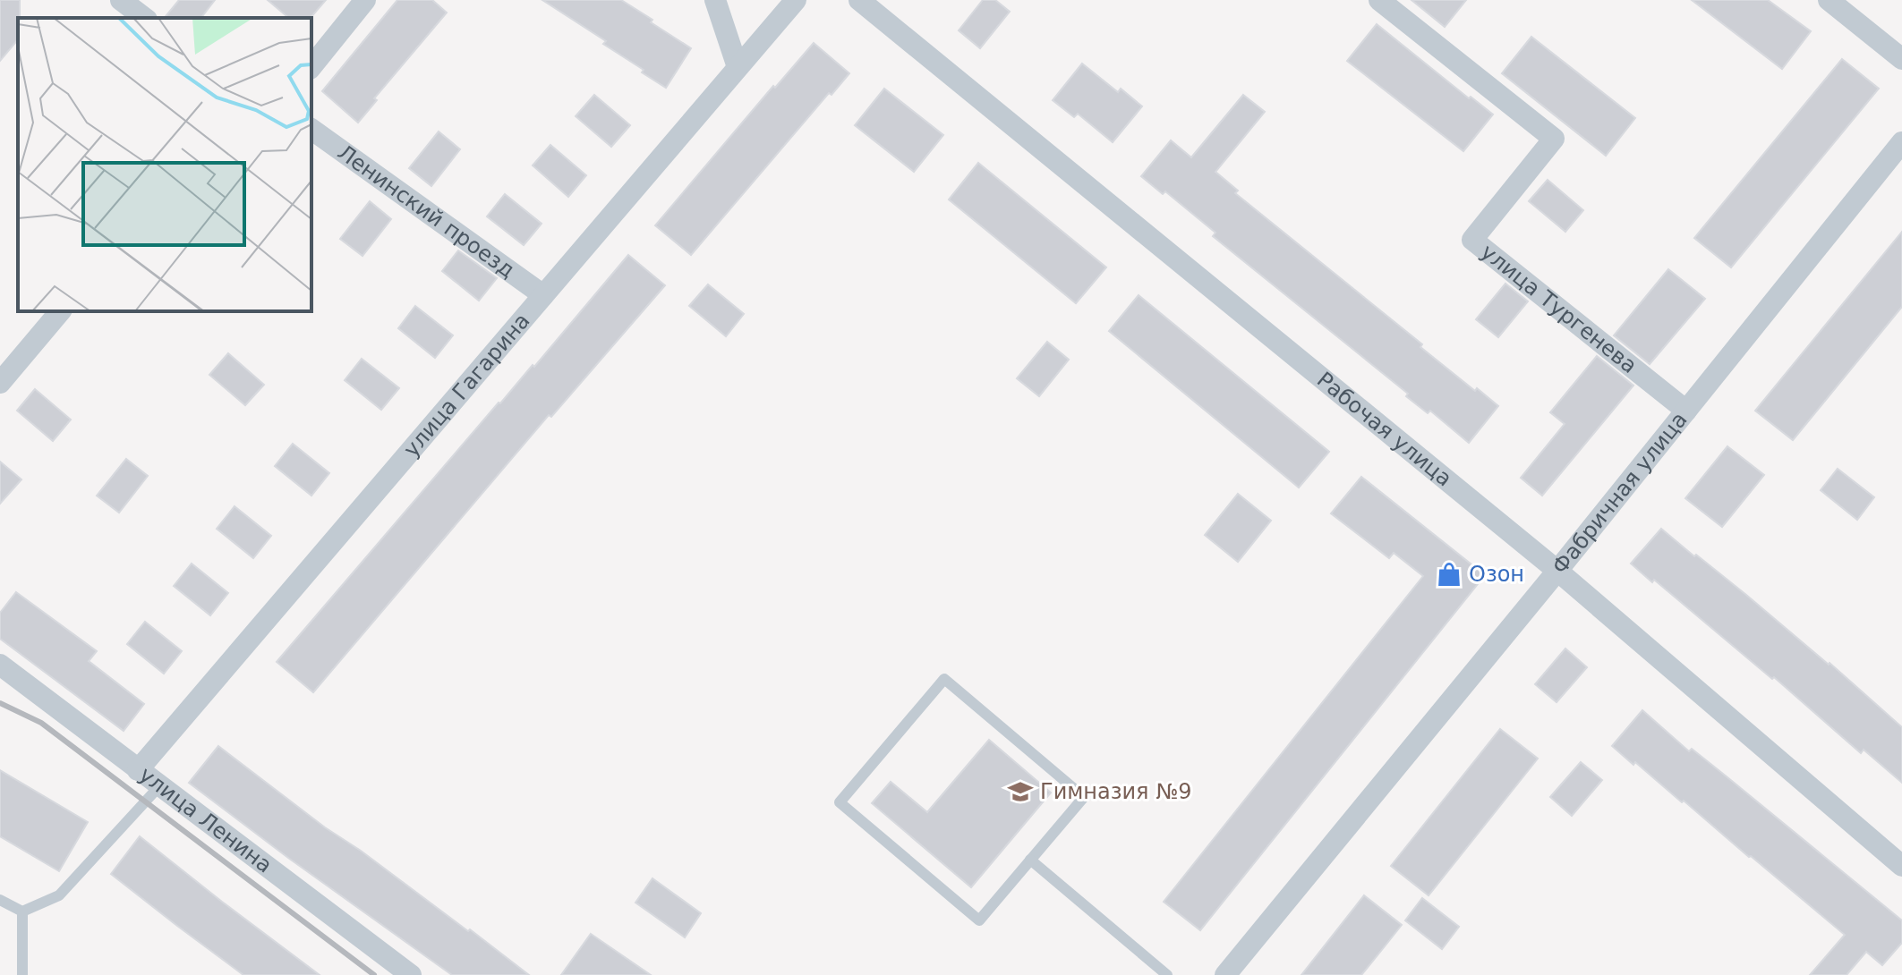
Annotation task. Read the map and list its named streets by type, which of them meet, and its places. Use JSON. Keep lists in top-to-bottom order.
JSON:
{
  "streets": {
    "street": [
      "Ленинский проезд",
      "улица Тургенева",
      "улица Гагарина",
      "Рабочая улица",
      "Фабричная улица",
      "улица Ленина"
    ]
  },
  "crossings": [
    ["Ленинский проезд", "улица Гагарина"],
    ["улица Тургенева", "Фабричная улица"],
    ["улица Гагарина", "улица Ленина"],
    ["Рабочая улица", "Фабричная улица"]
  ],
  "places": {
    "shop": ["Озон"],
    "school or university": ["Гимназия №9"]
  }
}
